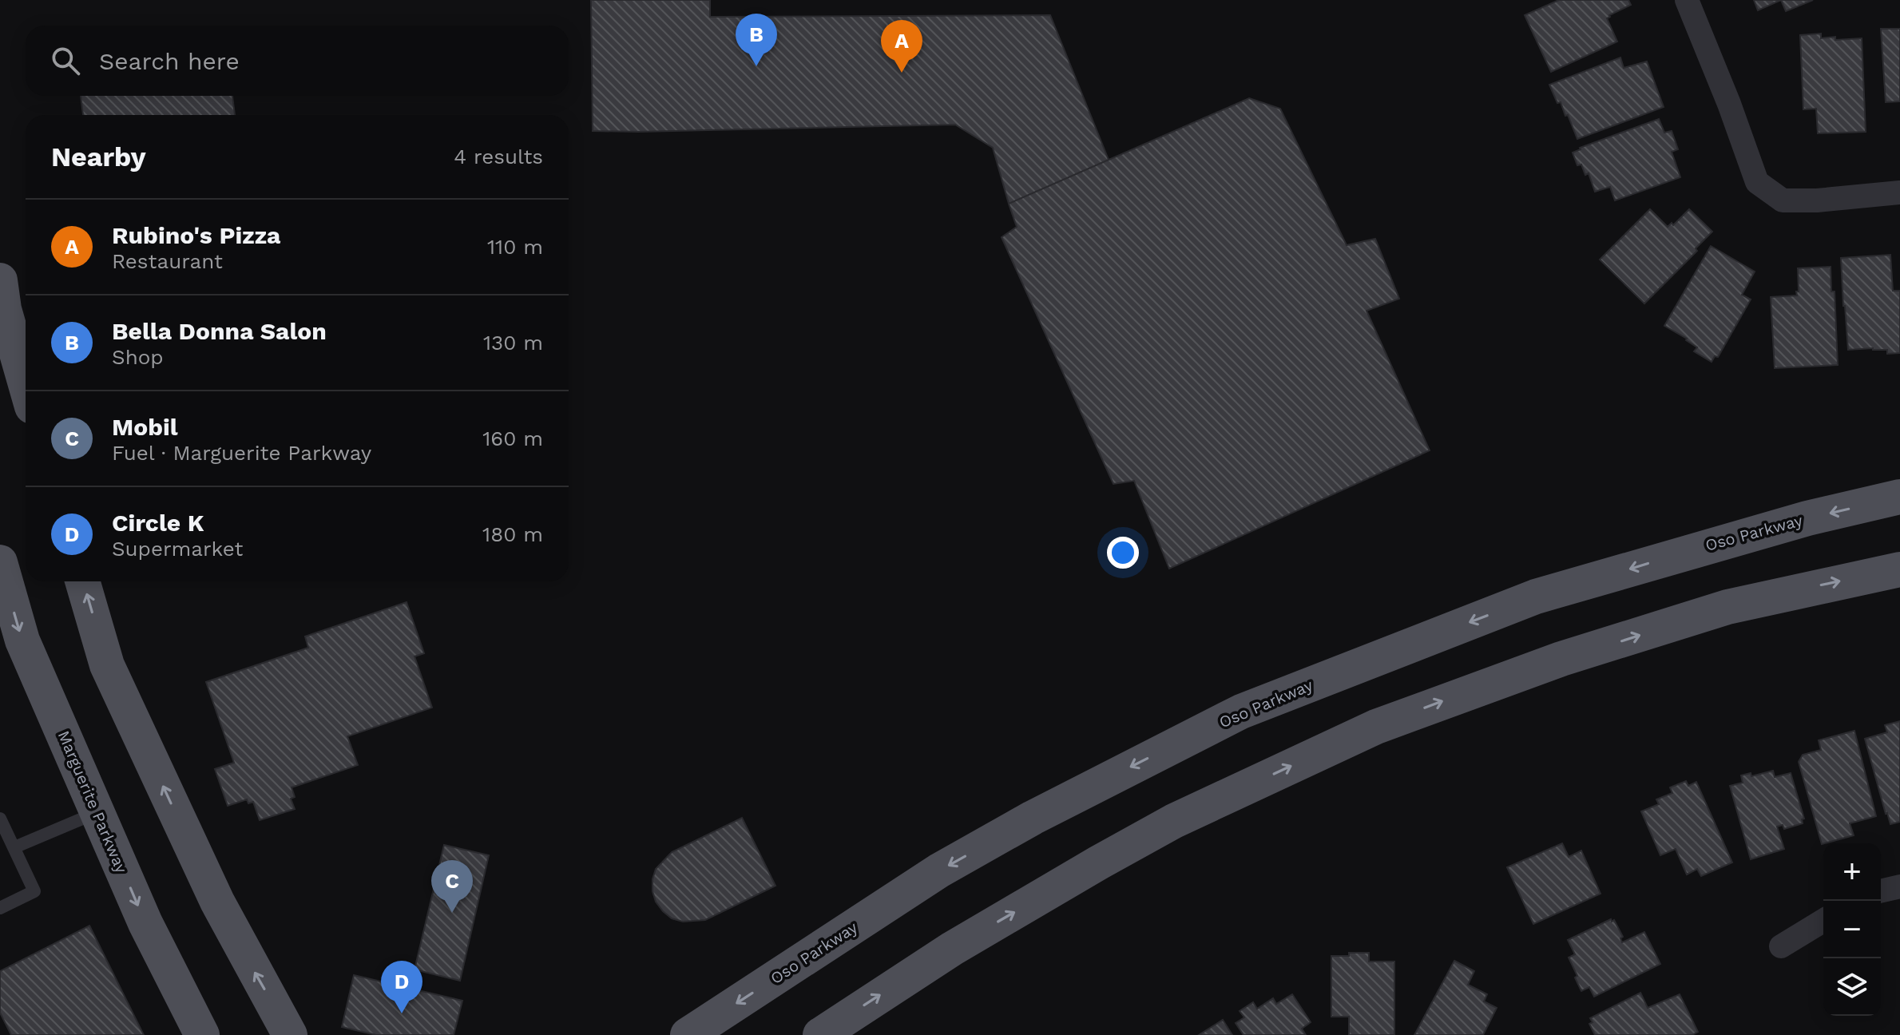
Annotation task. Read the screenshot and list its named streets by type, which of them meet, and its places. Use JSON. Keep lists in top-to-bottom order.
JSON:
{
  "streets": {
    "main road": ["Oso Parkway", "Marguerite Parkway"]
  },
  "page": {
    "pins": [
      "B",
      "A",
      "C",
      "D"
    ],
    "search": "Search here",
    "heading": ["Nearby", "4 results"],
    "list": [
      {
        "mark": "A",
        "name": "Rubino's Pizza",
        "note": "Restaurant",
        "value": "110 m"
      },
      {
        "mark": "B",
        "name": "Bella Donna Salon",
        "note": "Shop",
        "value": "130 m"
      },
      {
        "mark": "C",
        "name": "Mobil",
        "note": "Fuel · Marguerite Parkway",
        "value": "160 m"
      },
      {
        "mark": "D",
        "name": "Circle K",
        "note": "Supermarket",
        "value": "180 m"
      }
    ],
    "map_buttons": ["+", "−"]
  }
}
